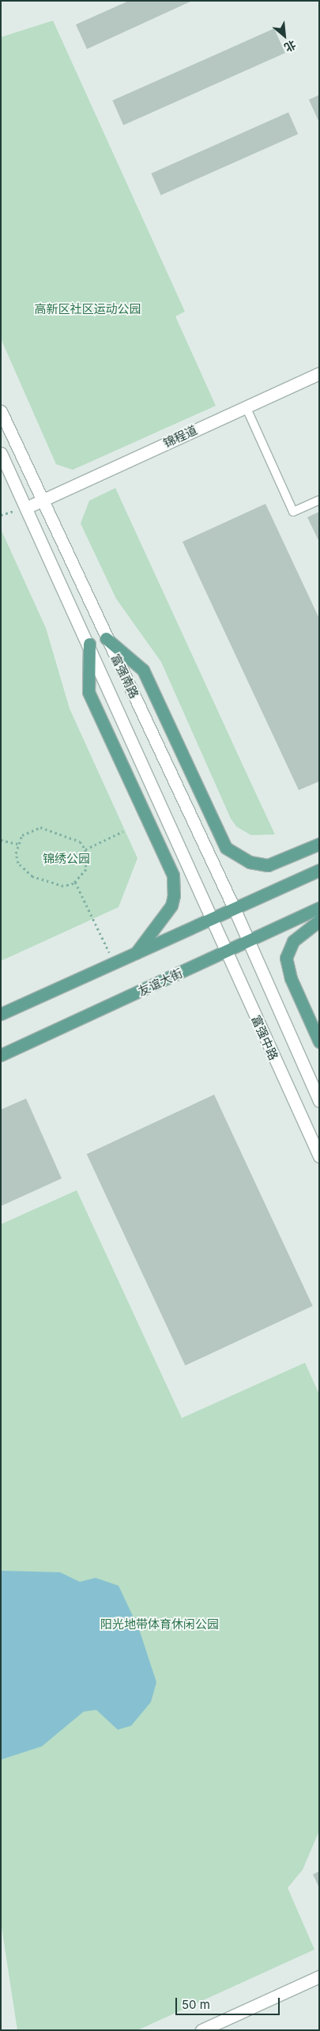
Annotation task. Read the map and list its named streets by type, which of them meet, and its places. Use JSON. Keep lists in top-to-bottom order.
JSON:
{
  "streets": {
    "main road": [
      "锦程道",
      "富强南路",
      "友谊大街",
      "富强中路"
    ]
  },
  "crossings": [
    ["锦程道", "富强南路"],
    ["富强南路", "友谊大街"],
    ["富强南路", "富强中路"],
    ["友谊大街", "富强中路"]
  ],
  "parks": ["高新区社区运动公园", "锦绣公园", "阳光地带体育休闲公园"],
  "scale_bar": "50 m",
  "north": "bottom right"
}
